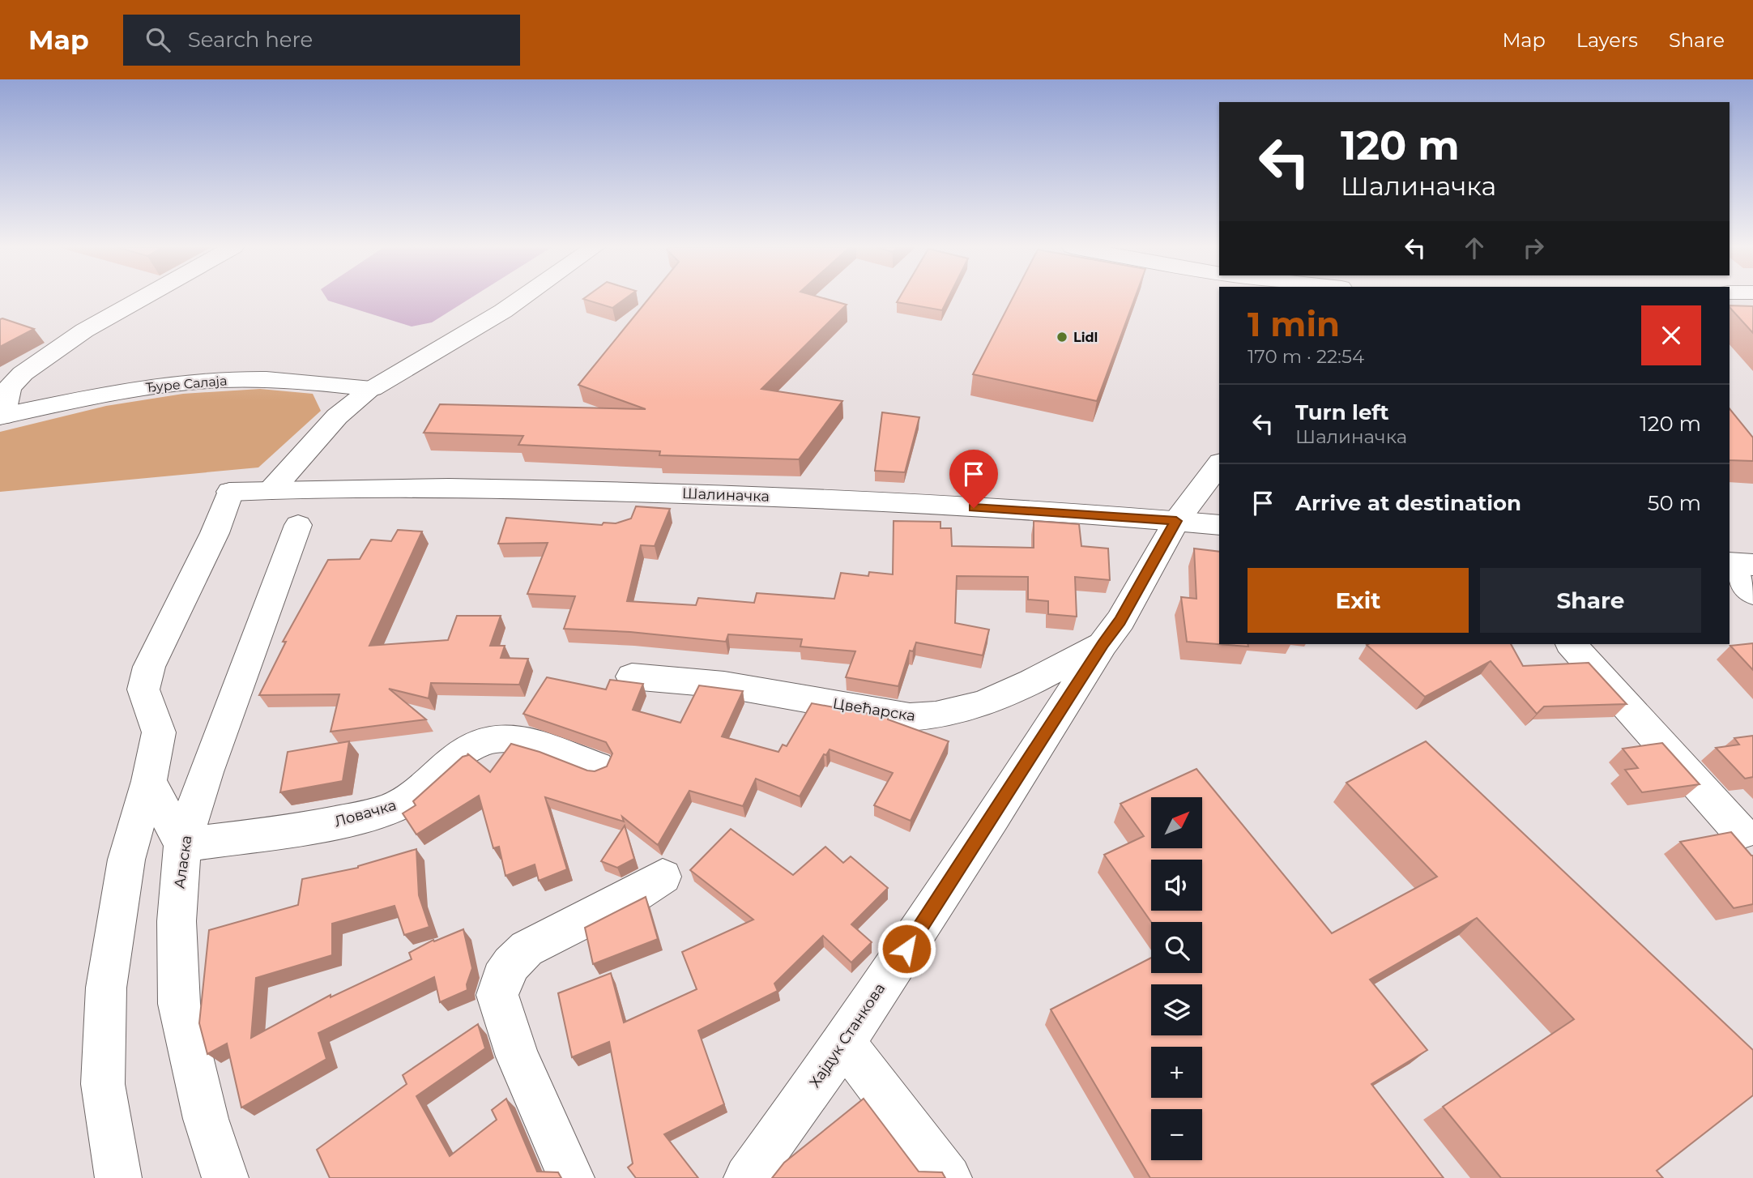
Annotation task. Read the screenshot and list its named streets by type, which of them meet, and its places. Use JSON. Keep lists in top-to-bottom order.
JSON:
{
  "streets": {
    "street": [
      "Ђуре Салаја",
      "Шалиначка",
      "Цвећарска",
      "Ловачка",
      "Аласка",
      "Хајдук Станкова"
    ]
  },
  "crossings": [
    ["Шалиначка", "Хајдук Станкова"],
    ["Цвећарска", "Хајдук Станкова"],
    ["Ловачка", "Аласка"]
  ],
  "places": ["Lidl"],
  "north": "top right",
  "page": {
    "header": "Map",
    "search": "Search here",
    "nav": ["Map", "Layers", "Share"],
    "turn": ["120 m", "Шалиначка"],
    "heading": ["1 min", "170 m · 22:54"],
    "list": [
      {
        "name": "Turn left",
        "note": "Шалиначка",
        "value": "120 m"
      },
      {
        "name": "Arrive at destination",
        "value": "50 m"
      }
    ],
    "buttons": ["Exit", "Share"],
    "map_buttons": ["+", "−"]
  }
}
